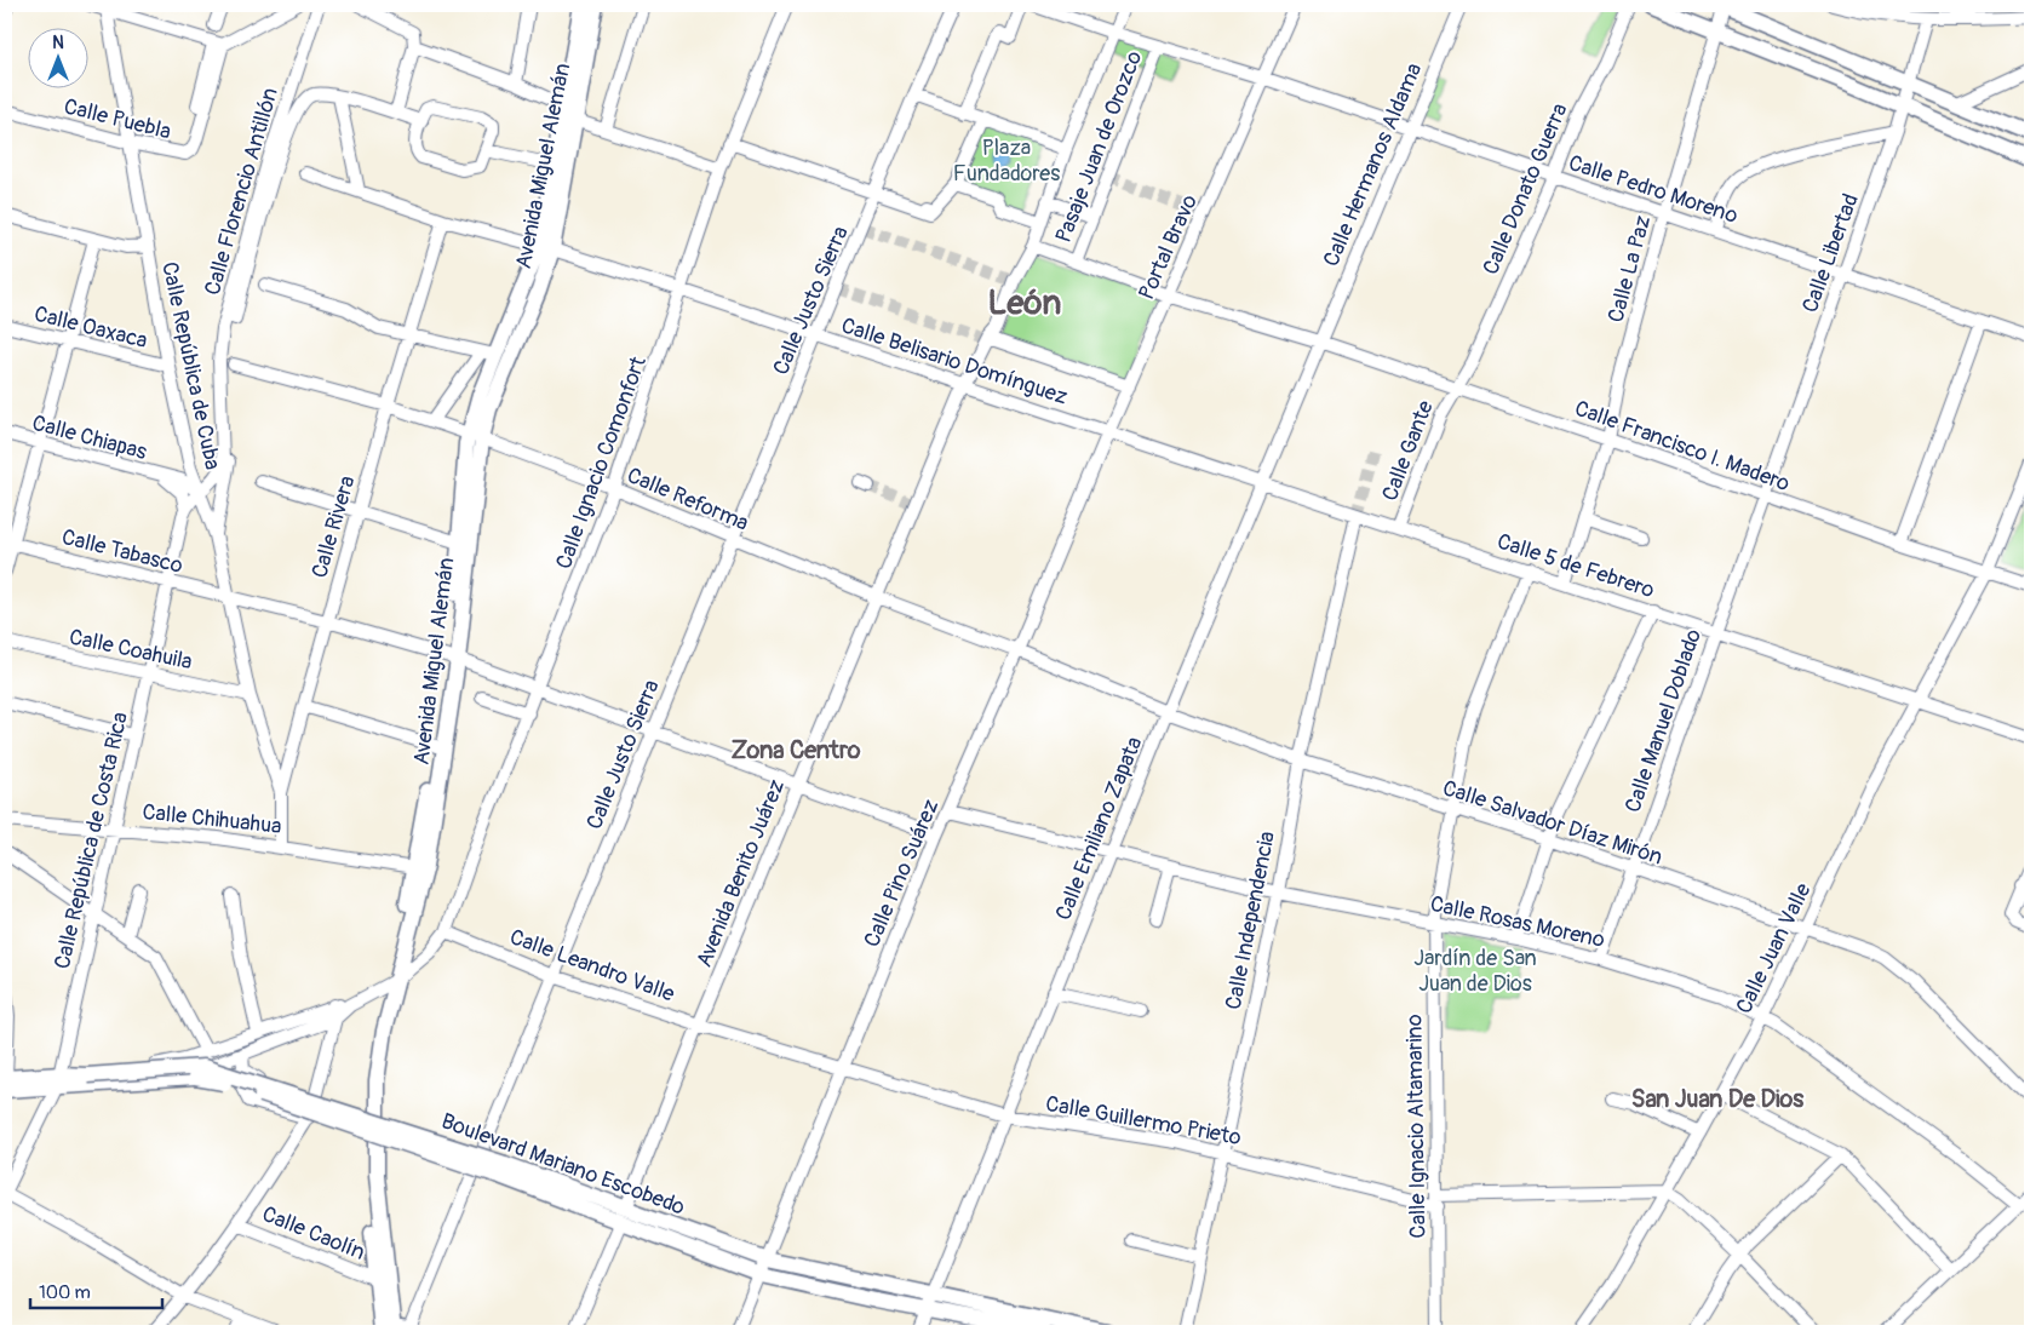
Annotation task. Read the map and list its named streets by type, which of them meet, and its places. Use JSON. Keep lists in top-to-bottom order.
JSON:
{
  "streets": {
    "main road": ["Avenida Miguel Alemán", "Boulevard Mariano Escobedo"],
    "street": [
      "Calle Puebla",
      "Pasaje Juan de Orozco",
      "Calle Hermanos Aldama",
      "Calle Donato Guerra",
      "Calle Pedro Moreno",
      "Calle Florencio Antillón",
      "Portal Bravo",
      "Calle Libertad",
      "Calle La Paz",
      "Calle Justo Sierra",
      "Calle Oaxaca",
      "Calle Belisario Domínguez",
      "Calle República de Cuba",
      "Calle Chiapas",
      "Calle Francisco I. Madero",
      "Calle Gante",
      "Calle Ignacio Comonfort",
      "Calle Reforma",
      "Calle Rivera",
      "Calle Tabasco",
      "Calle 5 de Febrero",
      "Calle Coahuila",
      "Calle Manuel Doblado",
      "Calle Chihuahua",
      "Calle Salvador Díaz Mirón",
      "Calle Emiliano Zapata",
      "Calle República de Costa Rica",
      "Avenida Benito Juárez",
      "Calle Pino Suárez",
      "Calle Independencia",
      "Calle Rosas Moreno",
      "Calle Juan Valle",
      "Calle Leandro Valle",
      "Calle Guillermo Prieto",
      "Calle Ignacio Altamarino",
      "Calle Caolín"
    ]
  },
  "crossings": [
    ["Calle Puebla", "Calle República de Cuba"],
    ["Pasaje Juan de Orozco", "Calle Pedro Moreno"],
    ["Pasaje Juan de Orozco", "Calle Francisco I. Madero"],
    ["Calle Hermanos Aldama", "Calle Pedro Moreno"],
    ["Calle Hermanos Aldama", "Calle Francisco I. Madero"],
    ["Calle Hermanos Aldama", "Calle Emiliano Zapata"],
    ["Avenida Miguel Alemán", "Calle Belisario Domínguez"],
    ["Avenida Miguel Alemán", "Calle Reforma"],
    ["Avenida Miguel Alemán", "Calle Tabasco"],
    ["Avenida Miguel Alemán", "Calle Chihuahua"],
    ["Avenida Miguel Alemán", "Calle Caolín"],
    ["Calle Donato Guerra", "Calle Pedro Moreno"],
    ["Calle Donato Guerra", "Calle Francisco I. Madero"],
    ["Calle Donato Guerra", "Calle Gante"],
    ["Calle Pedro Moreno", "Portal Bravo"],
    ["Calle Pedro Moreno", "Calle Libertad"],
    ["Calle Pedro Moreno", "Calle La Paz"],
    ["Calle Pedro Moreno", "Avenida Benito Juárez"],
    ["Calle Florencio Antillón", "Calle República de Cuba"],
    ["Calle Florencio Antillón", "Calle Chiapas"],
    ["Calle Florencio Antillón", "Calle República de Costa Rica"],
    ["Portal Bravo", "Calle Belisario Domínguez"],
    ["Portal Bravo", "Calle Francisco I. Madero"],
    ["Portal Bravo", "Calle 5 de Febrero"],
    ["Portal Bravo", "Calle Pino Suárez"],
    ["Calle Libertad", "Calle Francisco I. Madero"],
    ["Calle Libertad", "Calle Manuel Doblado"],
    ["Calle La Paz", "Calle Francisco I. Madero"],
    ["Calle La Paz", "Calle 5 de Febrero"],
    ["Calle Justo Sierra", "Calle Belisario Domínguez"],
    ["Calle Justo Sierra", "Calle Reforma"],
    ["Calle Justo Sierra", "Calle Tabasco"],
    ["Calle Justo Sierra", "Calle Leandro Valle"],
    ["Calle Oaxaca", "Calle República de Cuba"],
    ["Calle Belisario Domínguez", "Calle Ignacio Comonfort"],
    ["Calle Belisario Domínguez", "Calle Rivera"],
    ["Calle Belisario Domínguez", "Calle 5 de Febrero"],
    ["Calle Belisario Domínguez", "Avenida Benito Juárez"],
    ["Calle Belisario Domínguez", "Calle Pino Suárez"],
    ["Calle República de Cuba", "Calle Chiapas"],
    ["Calle República de Cuba", "Calle Rivera"],
    ["Calle República de Cuba", "Calle Tabasco"],
    ["Calle República de Cuba", "Calle Coahuila"],
    ["Calle República de Cuba", "Calle República de Costa Rica"],
    ["Calle Chiapas", "Calle República de Costa Rica"],
    ["Calle Francisco I. Madero", "Calle Gante"],
    ["Calle Francisco I. Madero", "Calle Manuel Doblado"],
    ["Calle Francisco I. Madero", "Calle Emiliano Zapata"],
    ["Calle Francisco I. Madero", "Avenida Benito Juárez"],
    ["Calle Francisco I. Madero", "Calle Juan Valle"],
    ["Calle Gante", "Calle 5 de Febrero"],
    ["Calle Ignacio Comonfort", "Calle Reforma"],
    ["Calle Ignacio Comonfort", "Calle Tabasco"],
    ["Calle Ignacio Comonfort", "Calle Leandro Valle"],
    ["Calle Reforma", "Calle Rivera"],
    ["Calle Reforma", "Calle Salvador Díaz Mirón"],
    ["Calle Reforma", "Avenida Benito Juárez"],
    ["Calle Reforma", "Calle Pino Suárez"],
    ["Calle Rivera", "Calle Tabasco"],
    ["Calle Rivera", "Calle Chihuahua"],
    ["Calle Tabasco", "Calle República de Costa Rica"],
    ["Calle Tabasco", "Avenida Benito Juárez"],
    ["Calle Tabasco", "Calle Pino Suárez"],
    ["Calle 5 de Febrero", "Calle Manuel Doblado"],
    ["Calle 5 de Febrero", "Calle Emiliano Zapata"],
    ["Calle 5 de Febrero", "Calle Pino Suárez"],
    ["Calle 5 de Febrero", "Calle Independencia"],
    ["Calle 5 de Febrero", "Calle Juan Valle"],
    ["Calle 5 de Febrero", "Calle Ignacio Altamarino"],
    ["Calle Coahuila", "Calle República de Costa Rica"],
    ["Calle Manuel Doblado", "Calle Salvador Díaz Mirón"],
    ["Calle Manuel Doblado", "Calle Rosas Moreno"],
    ["Calle Chihuahua", "Calle República de Costa Rica"],
    ["Calle Salvador Díaz Mirón", "Calle Emiliano Zapata"],
    ["Calle Salvador Díaz Mirón", "Calle Pino Suárez"],
    ["Calle Salvador Díaz Mirón", "Calle Independencia"],
    ["Calle Salvador Díaz Mirón", "Calle Juan Valle"],
    ["Calle Salvador Díaz Mirón", "Calle Ignacio Altamarino"],
    ["Calle Emiliano Zapata", "Calle Rosas Moreno"],
    ["Calle Emiliano Zapata", "Calle Guillermo Prieto"],
    ["Calle Emiliano Zapata", "Boulevard Mariano Escobedo"],
    ["Calle República de Costa Rica", "Boulevard Mariano Escobedo"],
    ["Avenida Benito Juárez", "Calle Leandro Valle"],
    ["Avenida Benito Juárez", "Boulevard Mariano Escobedo"],
    ["Calle Pino Suárez", "Calle Rosas Moreno"],
    ["Calle Pino Suárez", "Calle Leandro Valle"],
    ["Calle Pino Suárez", "Calle Guillermo Prieto"],
    ["Calle Pino Suárez", "Boulevard Mariano Escobedo"],
    ["Calle Independencia", "Calle Rosas Moreno"],
    ["Calle Independencia", "Calle Guillermo Prieto"],
    ["Calle Rosas Moreno", "Calle Juan Valle"],
    ["Calle Rosas Moreno", "Calle Ignacio Altamarino"],
    ["Calle Juan Valle", "Calle Guillermo Prieto"],
    ["Calle Leandro Valle", "Calle Guillermo Prieto"],
    ["Calle Guillermo Prieto", "Calle Ignacio Altamarino"]
  ],
  "districts": ["León", "Zona Centro", "San Juan De Dios"],
  "parks": ["Plaza Fundadores", "Jardín de San Juan de Dios"],
  "scale_bar": "100 m",
  "north": "top"
}
